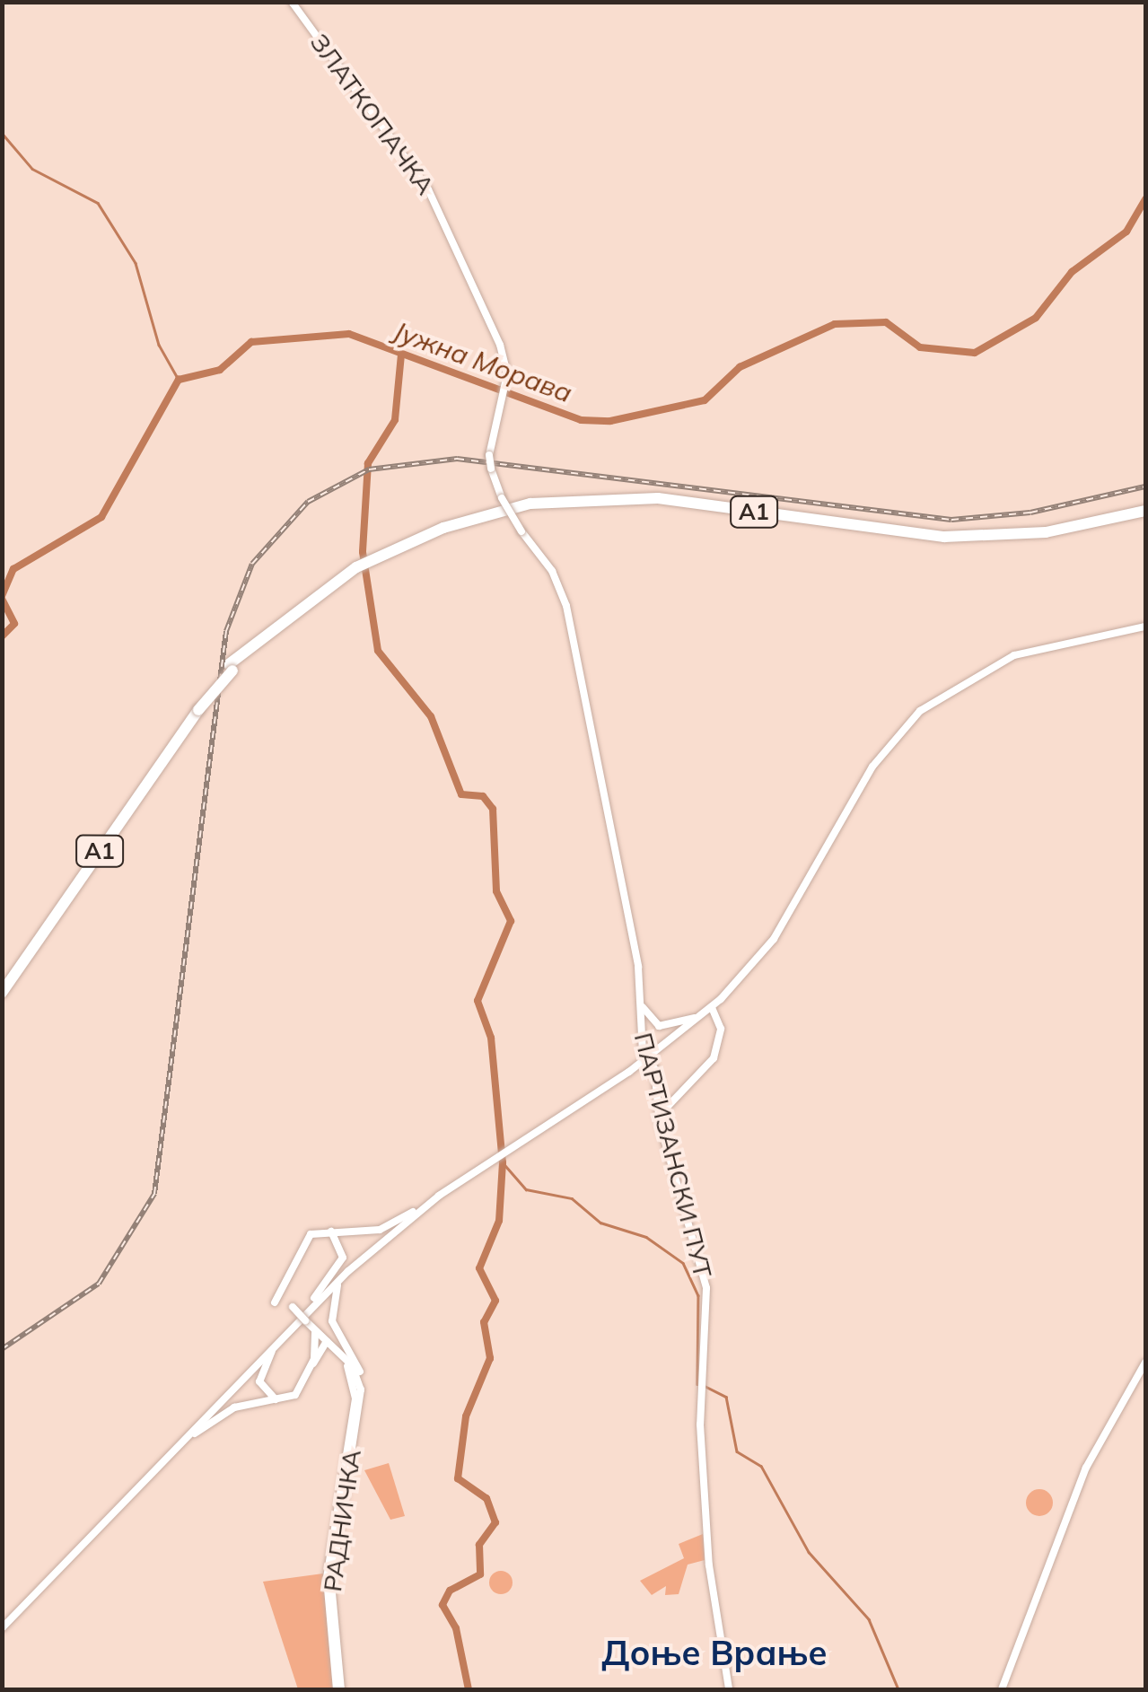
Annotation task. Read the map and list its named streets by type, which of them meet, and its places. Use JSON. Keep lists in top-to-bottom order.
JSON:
{
  "streets": {
    "highway": ["A1"],
    "main road": ["ЗЛАТКОПАЧКА", "ПАРТИЗАНСКИ ПУТ", "РАДНИЧКА"]
  },
  "crossings": [
    ["ЗЛАТКОПАЧКА", "ПАРТИЗАНСКИ ПУТ"]
  ],
  "districts": ["Доње Врање"],
  "water": ["Јужна Морава"]
}
